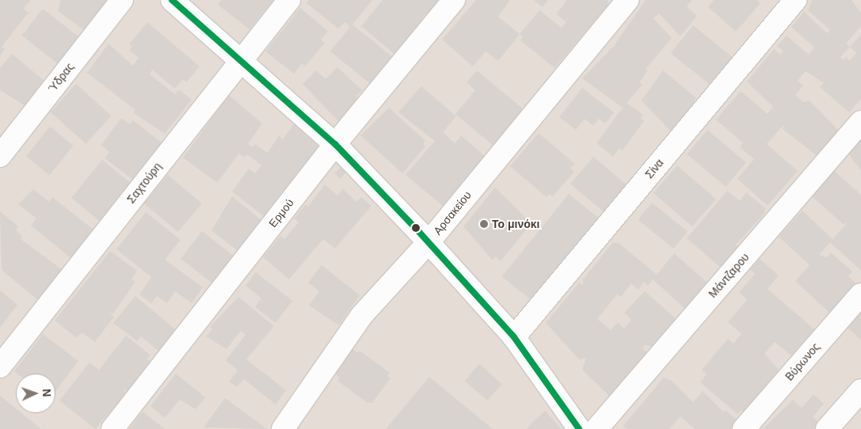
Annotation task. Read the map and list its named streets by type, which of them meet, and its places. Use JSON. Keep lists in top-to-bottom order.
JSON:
{
  "streets": {
    "street": [
      "Ύδρας",
      "Σίνα",
      "Σαχτούρη",
      "Ερμού",
      "Αρσακείου",
      "Μάντζαρου",
      "Βύρωνος"
    ]
  },
  "places": ["Το μινόκι"],
  "north": "right"
}
